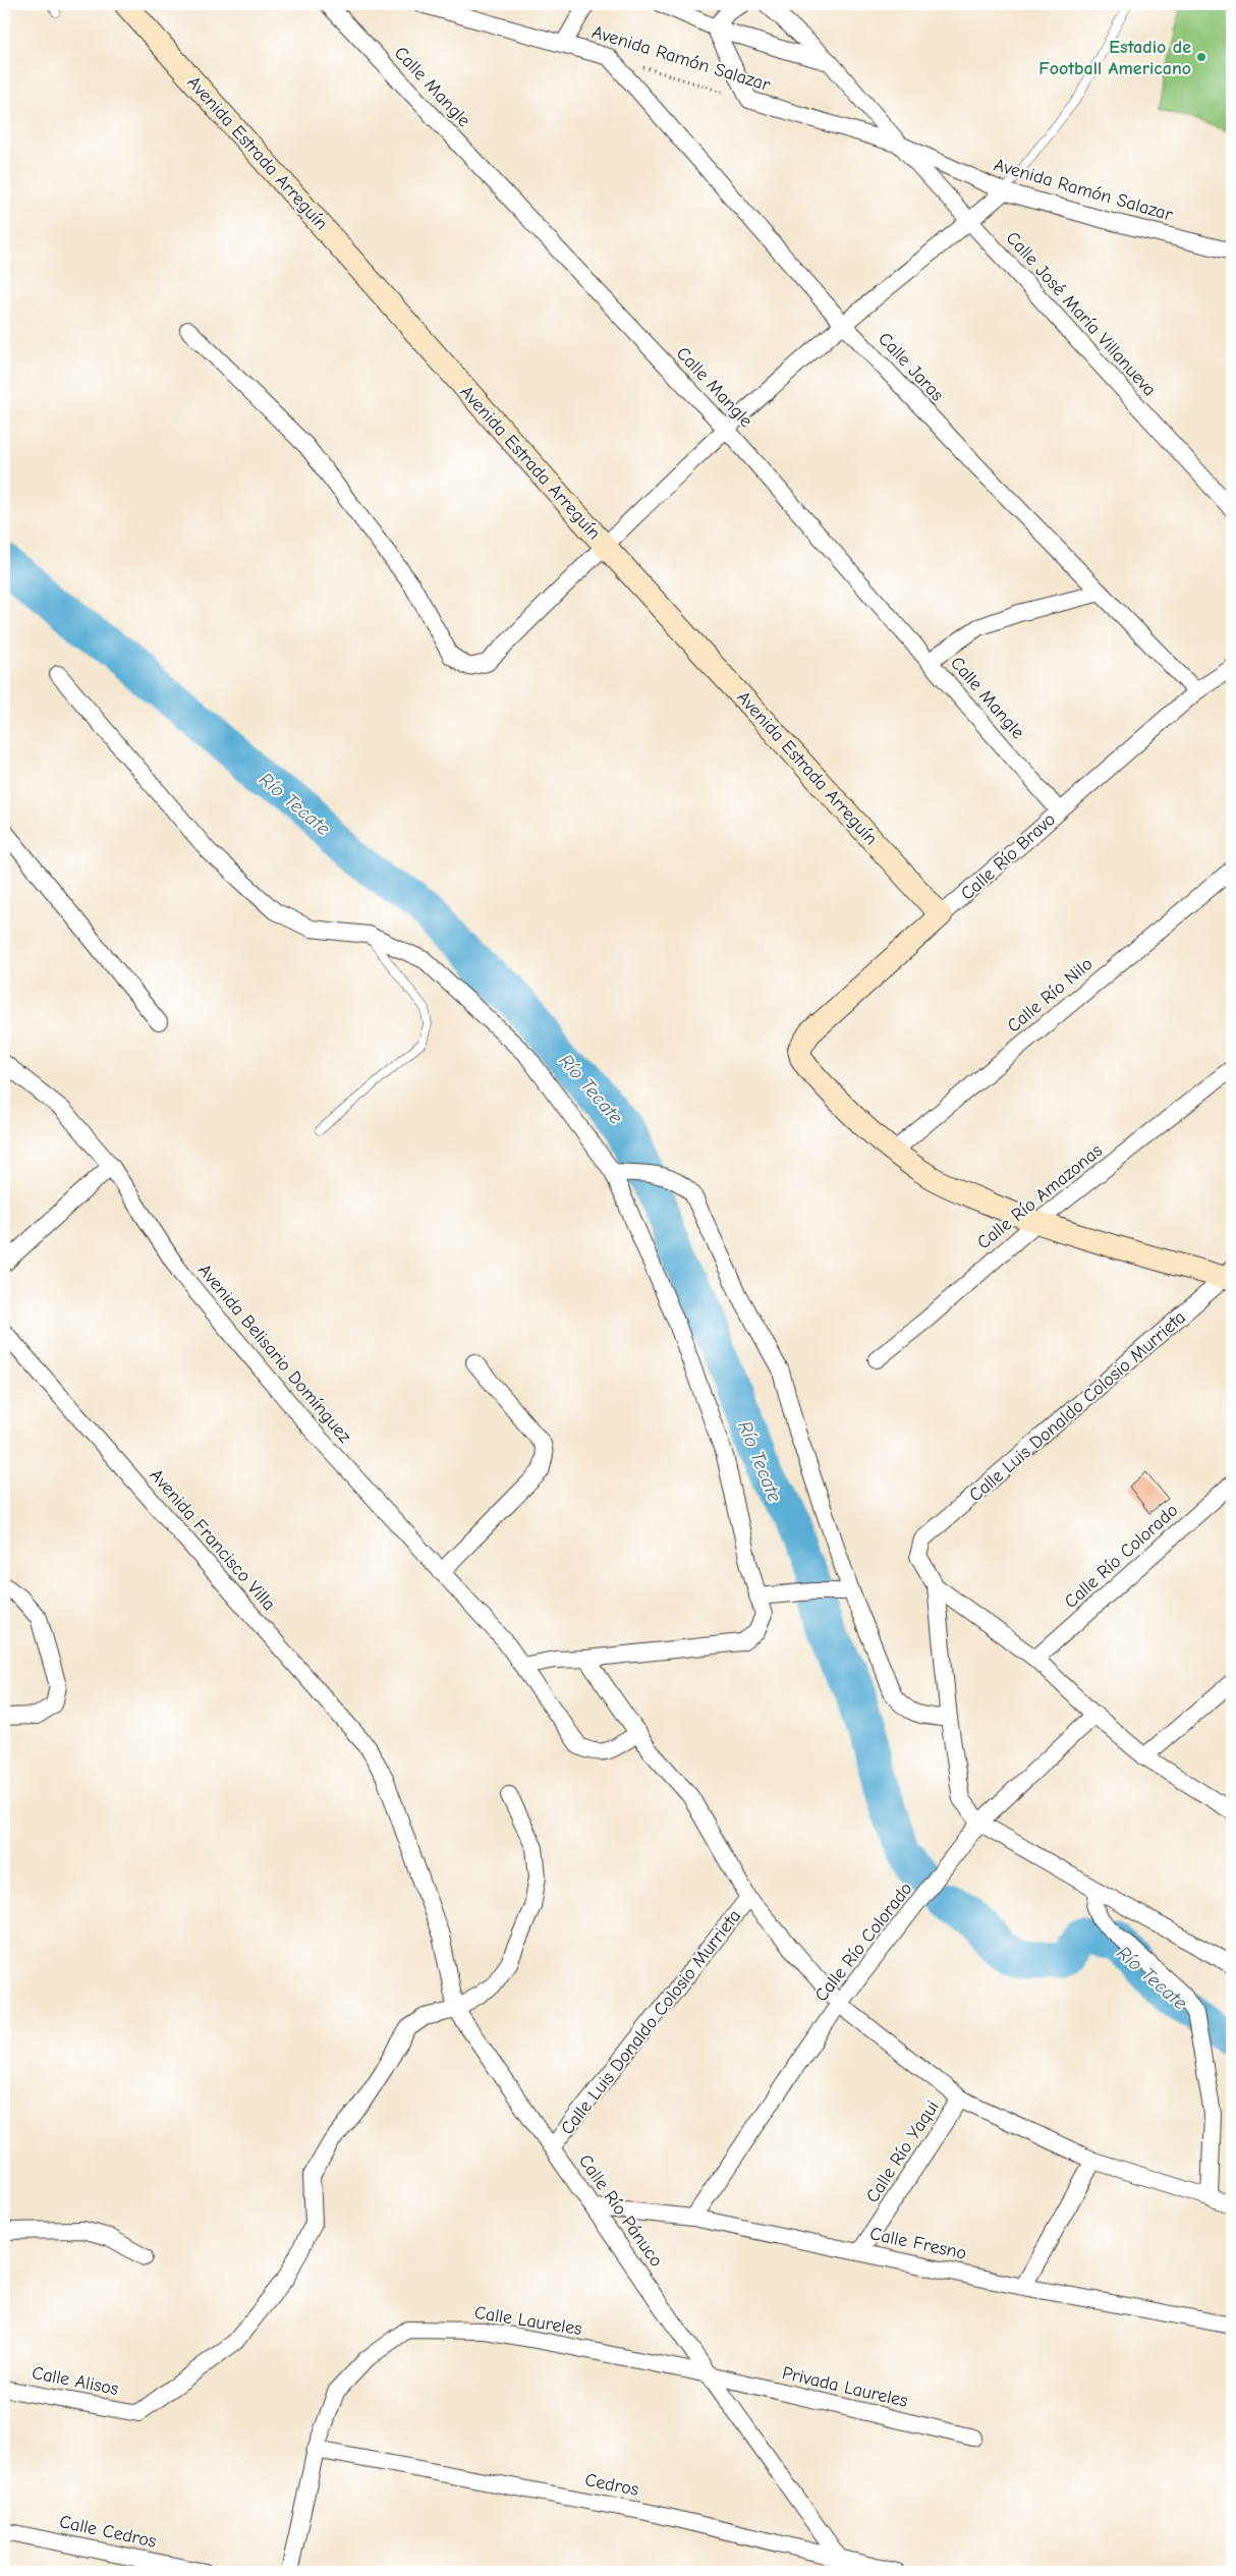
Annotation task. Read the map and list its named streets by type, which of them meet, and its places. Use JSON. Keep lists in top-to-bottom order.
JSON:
{
  "streets": {
    "street": [
      "Avenida Ramón Salazar",
      "Calle Mangle",
      "Avenida Estrada Arreguín",
      "Calle José María Villanueva",
      "Calle Jaras",
      "Calle Río Bravo",
      "Calle Río Nilo",
      "Calle Río Amazonas",
      "Avenida Belisario Domínguez",
      "Calle Luis Donaldo Colosio Murrieta",
      "Avenida Francisco Villa",
      "Calle Río Colorado",
      "Calle Río Yaqui",
      "Calle Río Pánuco",
      "Calle Fresno",
      "Calle Laureles",
      "Calle Alisos",
      "Privada Laureles",
      "Cedros",
      "Calle Cedros"
    ]
  },
  "crossings": [
    ["Avenida Ramón Salazar", "Calle José María Villanueva"],
    ["Avenida Ramón Salazar", "Calle Jaras"],
    ["Calle Mangle", "Calle Río Bravo"],
    ["Avenida Estrada Arreguín", "Calle Río Bravo"],
    ["Calle Jaras", "Calle Río Bravo"],
    ["Calle Río Bravo", "Calle Río Nilo"],
    ["Calle Luis Donaldo Colosio Murrieta", "Calle Río Pánuco"],
    ["Avenida Francisco Villa", "Calle Río Pánuco"],
    ["Calle Río Colorado", "Calle Fresno"],
    ["Calle Río Yaqui", "Calle Fresno"],
    ["Calle Río Pánuco", "Calle Fresno"],
    ["Calle Río Pánuco", "Calle Laureles"],
    ["Calle Río Pánuco", "Calle Alisos"],
    ["Calle Río Pánuco", "Privada Laureles"],
    ["Calle Río Pánuco", "Cedros"],
    ["Calle Laureles", "Privada Laureles"],
    ["Calle Laureles", "Cedros"]
  ],
  "water": ["Río Tecate"],
  "places": ["Estadio de Football Americano"]
}
